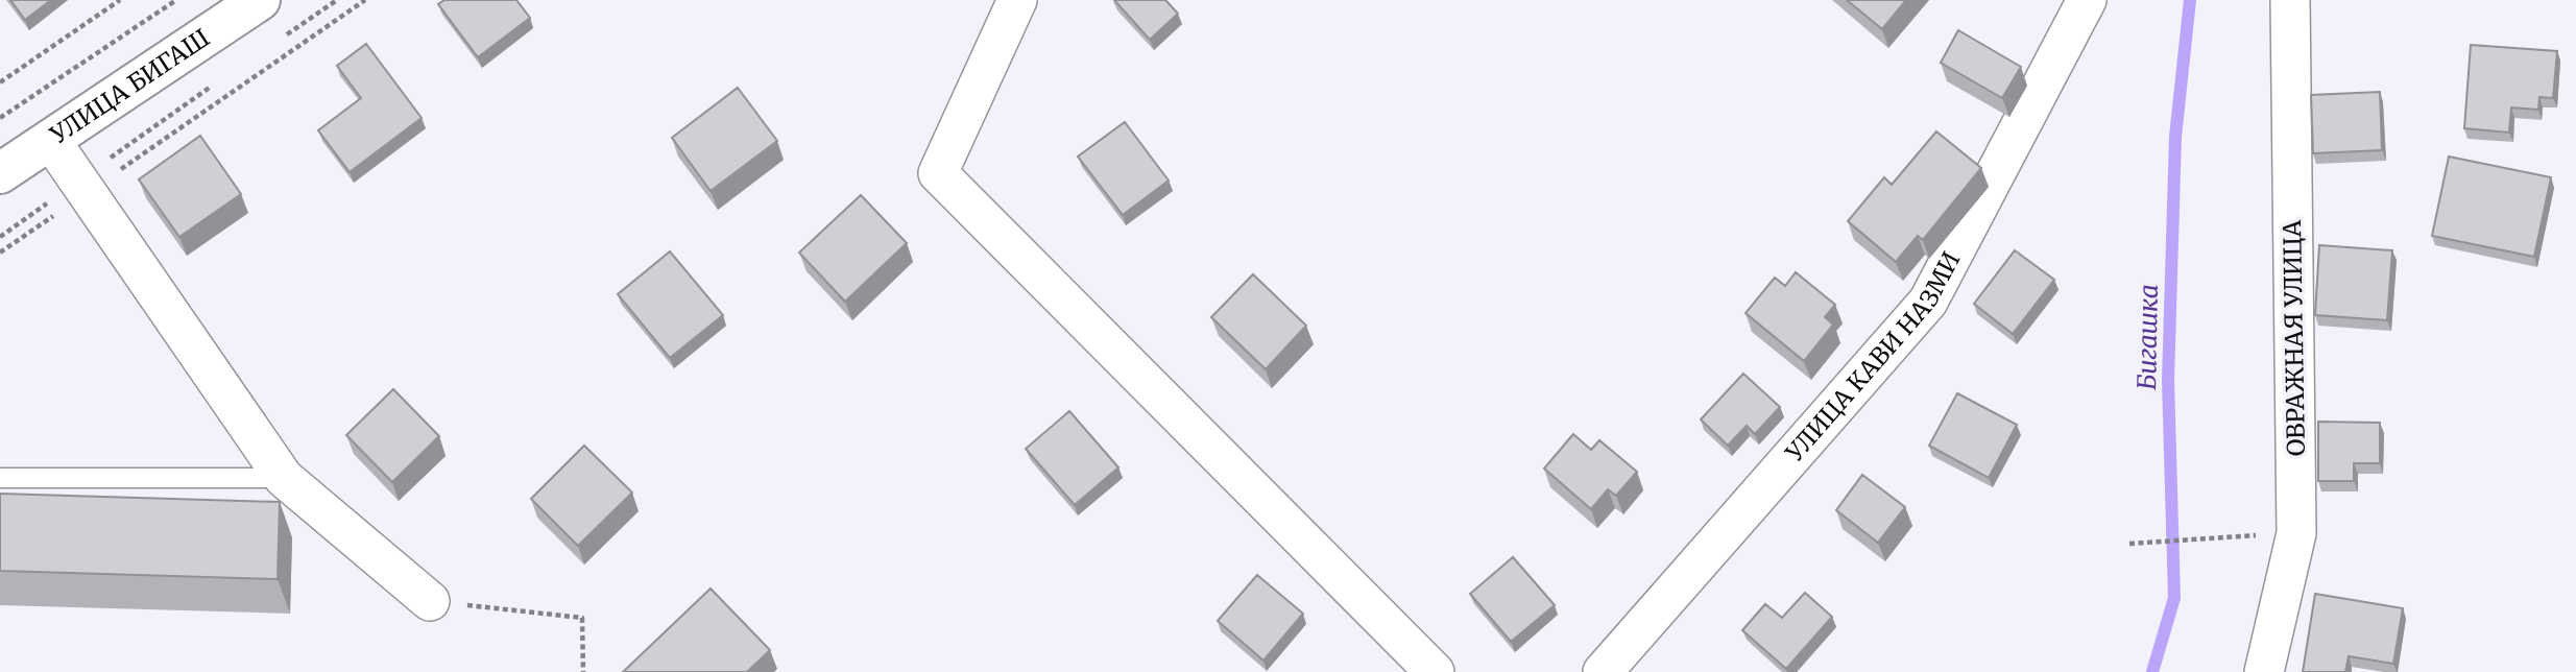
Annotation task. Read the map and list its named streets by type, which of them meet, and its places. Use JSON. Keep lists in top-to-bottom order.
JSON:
{
  "streets": {
    "main road": ["УЛИЦА БИГАШ"],
    "street": ["ОВРАЖНАЯ УЛИЦА", "УЛИЦА КАВИ НАЗМИ"]
  },
  "water": ["Бигашка"]
}
